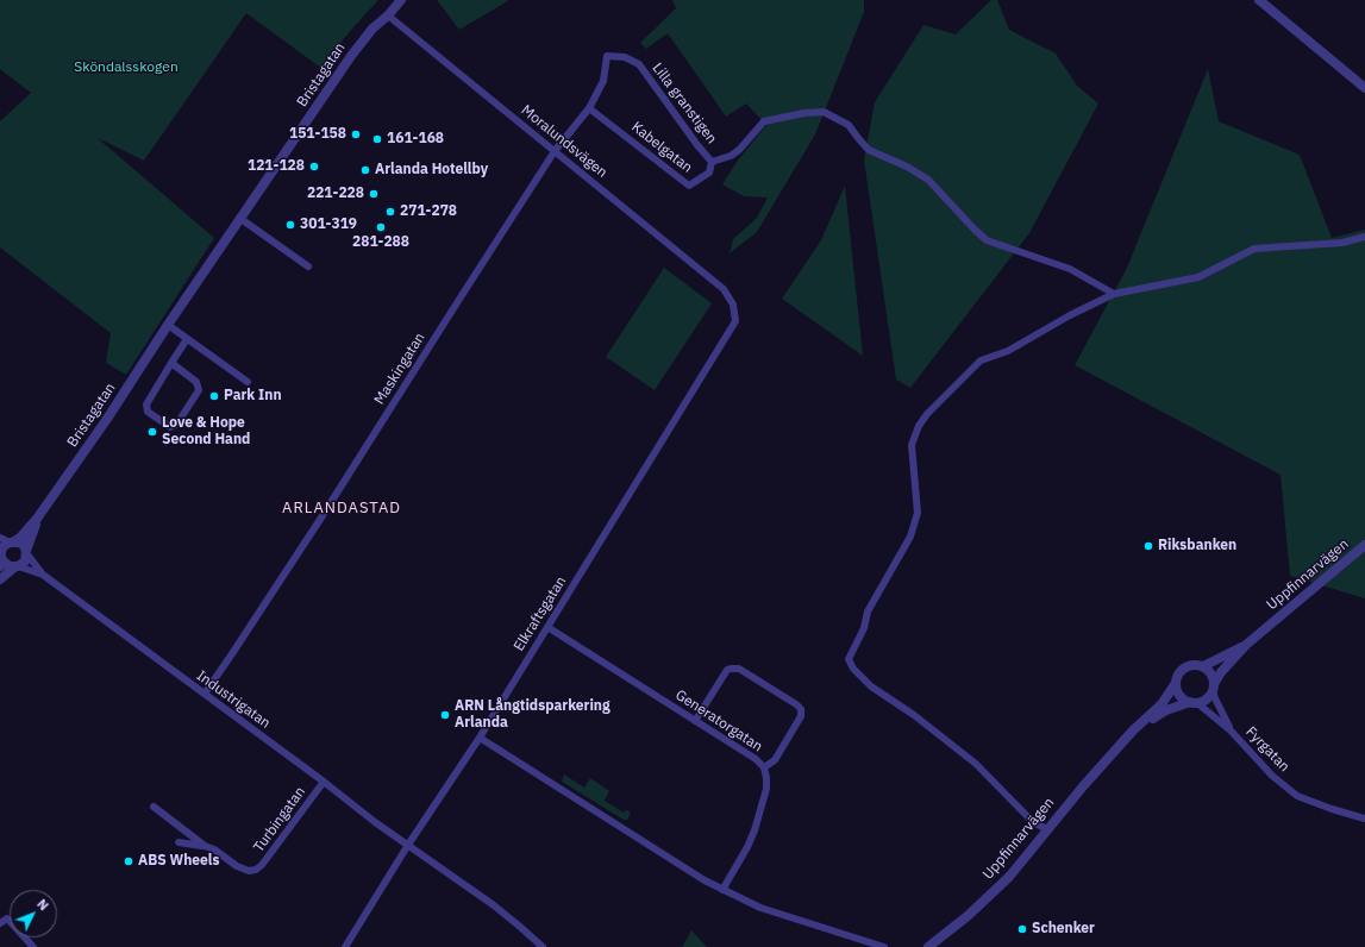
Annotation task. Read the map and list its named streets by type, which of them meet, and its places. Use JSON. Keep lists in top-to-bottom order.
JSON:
{
  "streets": {
    "street": [
      "Bristagatan",
      "Lilla granstigen",
      "Moralundsvägen",
      "Kabelgatan",
      "Maskingatan",
      "Uppfinnarvägen",
      "Elkraftsgatan",
      "Industrigatan",
      "Generatorgatan",
      "Fyrgatan",
      "Turbingatan"
    ]
  },
  "crossings": [
    ["Bristagatan", "Moralundsvägen"],
    ["Bristagatan", "Industrigatan"],
    ["Lilla granstigen", "Kabelgatan"],
    ["Lilla granstigen", "Maskingatan"],
    ["Moralundsvägen", "Maskingatan"],
    ["Moralundsvägen", "Elkraftsgatan"],
    ["Kabelgatan", "Maskingatan"],
    ["Maskingatan", "Industrigatan"],
    ["Uppfinnarvägen", "Fyrgatan"],
    ["Elkraftsgatan", "Industrigatan"],
    ["Elkraftsgatan", "Generatorgatan"],
    ["Industrigatan", "Turbingatan"]
  ],
  "districts": ["ARLANDASTAD"],
  "parks": ["Sköndalsskogen"],
  "places": [
    "151-158",
    "161-168",
    "121-128",
    "Arlanda Hotellby",
    "221-228",
    "271-278",
    "301-319",
    "281-288",
    "Park Inn",
    "Love & Hope Second Hand",
    "Riksbanken",
    "ARN Långtidsparkering Arlanda",
    "ABS Wheels",
    "Schenker"
  ],
  "north": "top right"
}
